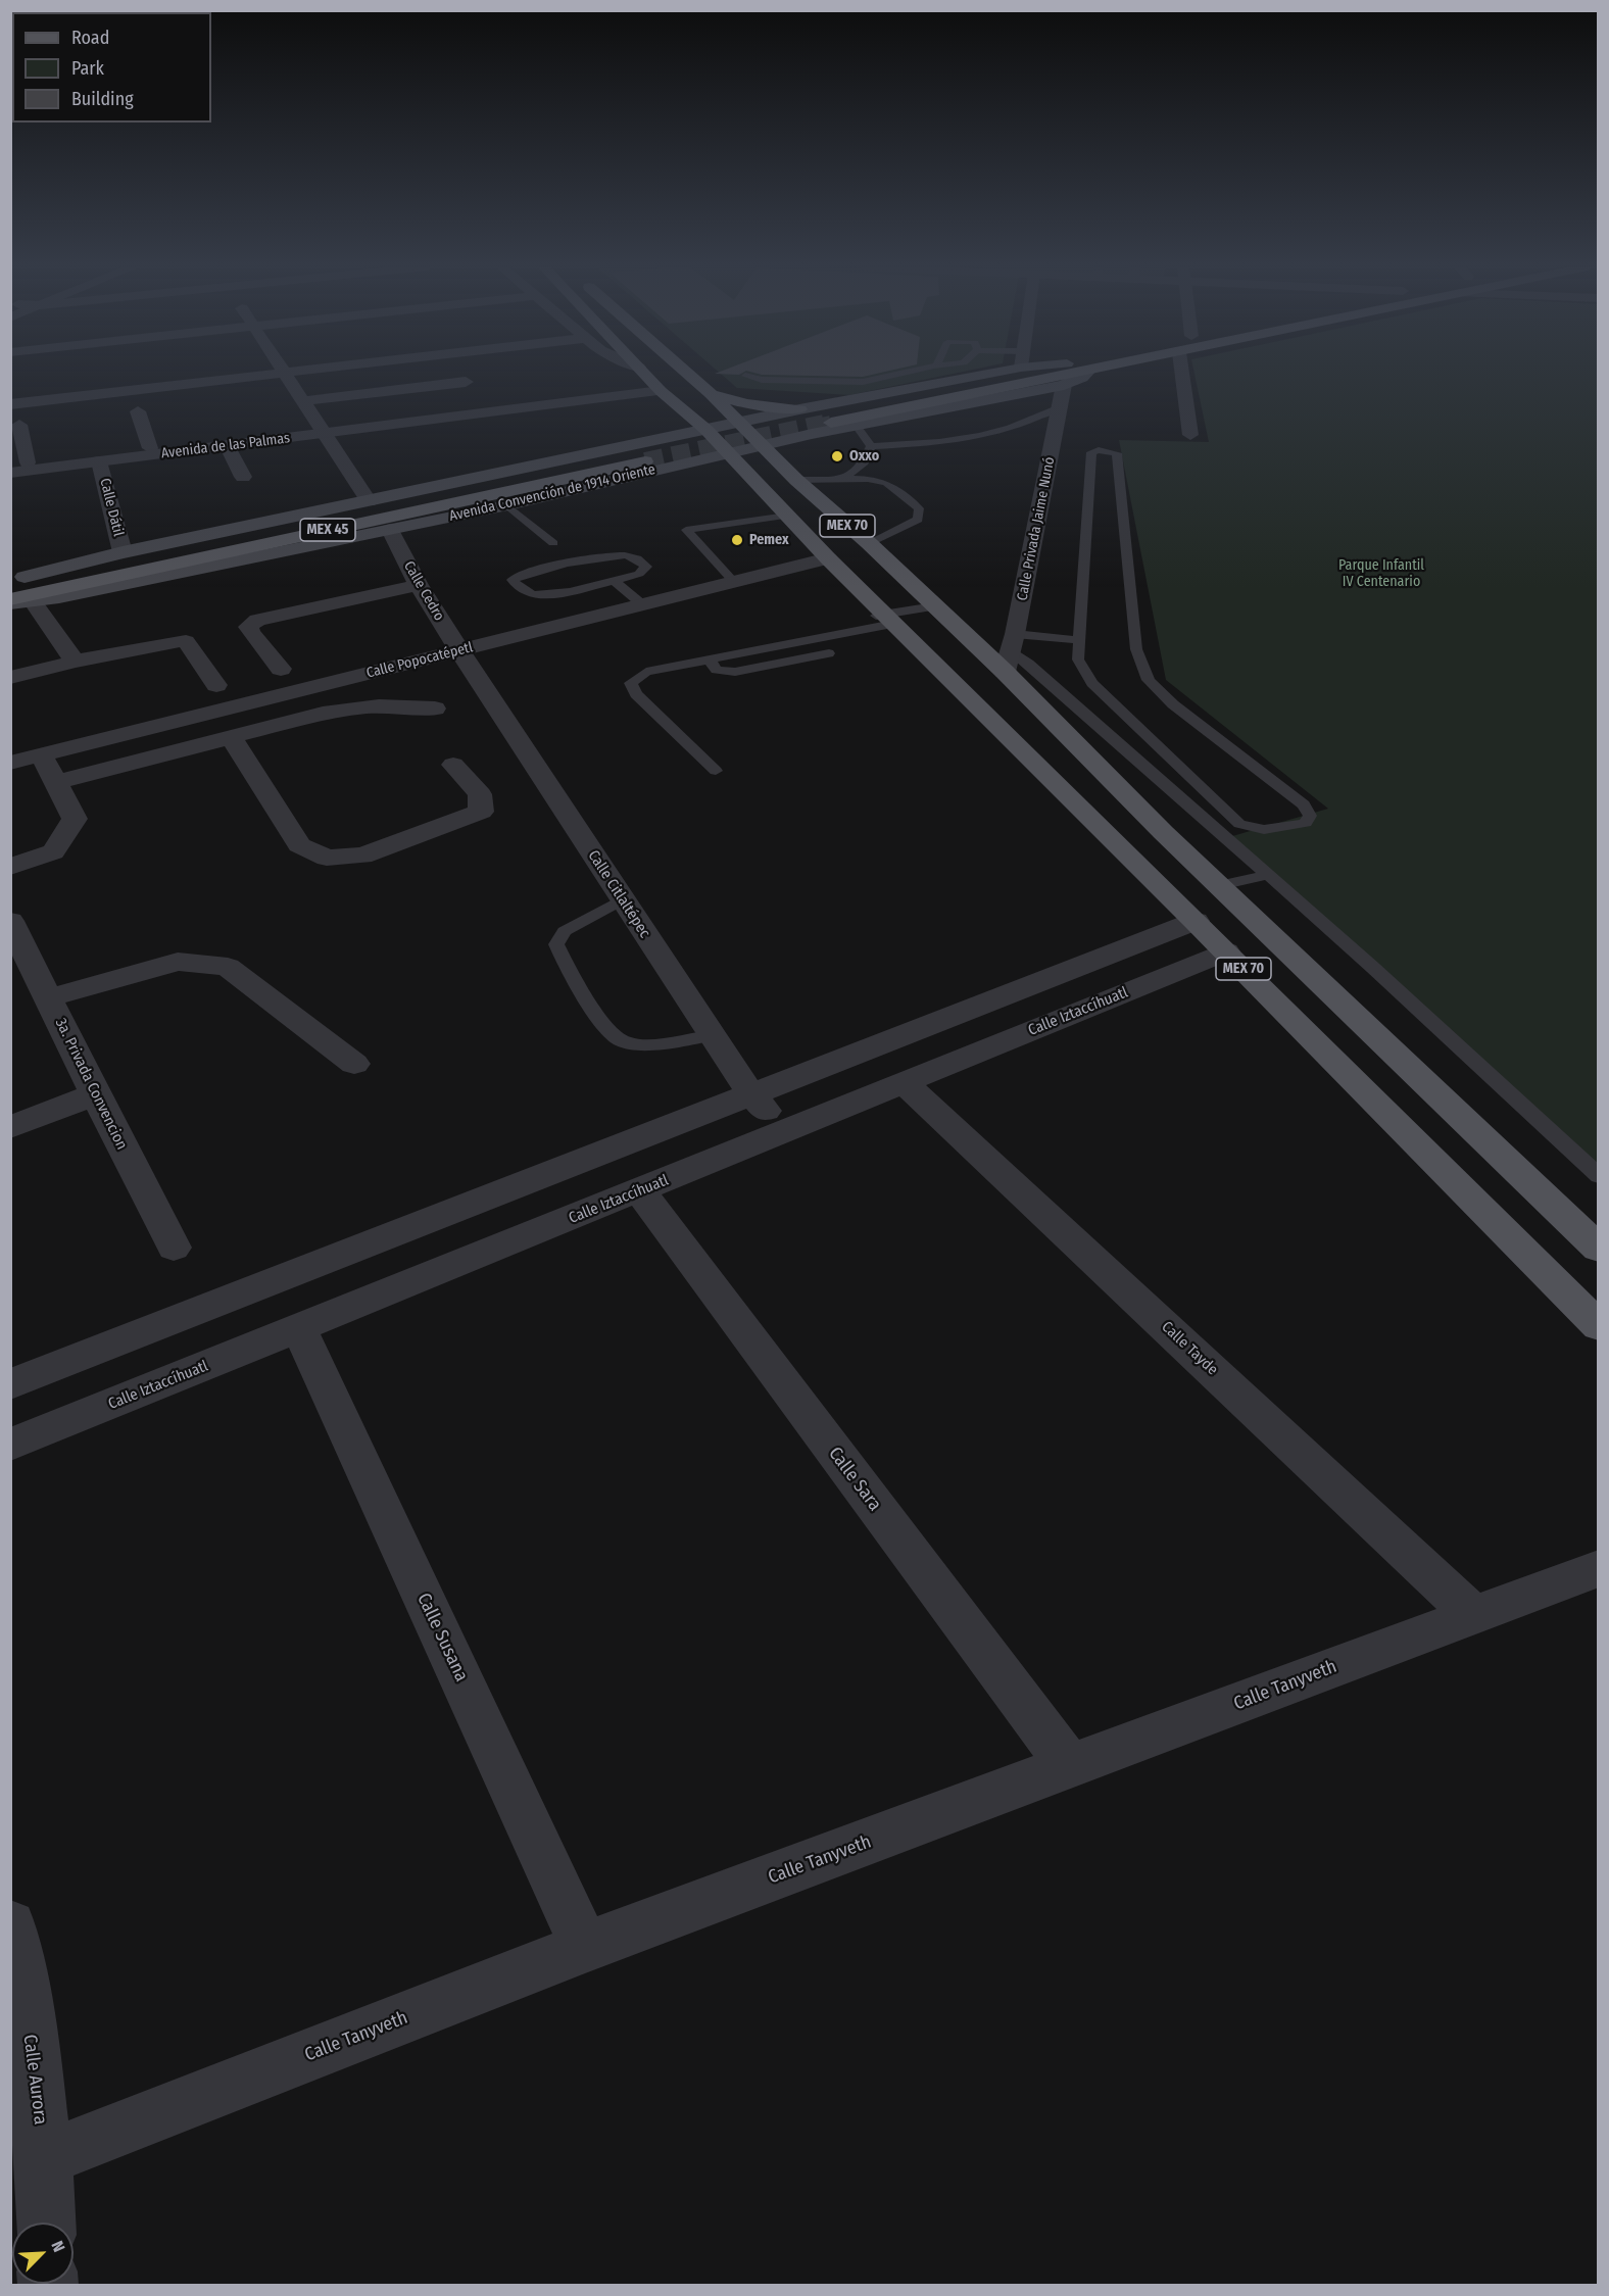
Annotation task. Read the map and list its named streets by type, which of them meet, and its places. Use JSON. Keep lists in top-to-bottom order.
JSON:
{
  "streets": {
    "main road": ["Avenida Convención de 1914 Oriente", "MEX 70", "MEX 45"],
    "street": [
      "Avenida de las Palmas",
      "Calle Dátil",
      "Calle Privada Jaime Nunó",
      "Calle Cedro",
      "Calle Popocatépetl",
      "Calle Citlaltépec",
      "Calle Iztaccíhuatl",
      "3a. Privada Convencion",
      "Calle Tayde",
      "Calle Sara",
      "Calle Susana",
      "Calle Tanyveth",
      "Calle Aurora"
    ]
  },
  "crossings": [
    ["Avenida de las Palmas", "Calle Dátil"],
    ["Avenida de las Palmas", "MEX 70"],
    ["Avenida Convención de 1914 Oriente", "Calle Dátil"],
    ["Avenida Convención de 1914 Oriente", "MEX 70"],
    ["Avenida Convención de 1914 Oriente", "Calle Privada Jaime Nunó"],
    ["Avenida Convención de 1914 Oriente", "Calle Cedro"],
    ["MEX 70", "Calle Privada Jaime Nunó"],
    ["MEX 70", "Calle Popocatépetl"],
    ["MEX 70", "Calle Iztaccíhuatl"],
    ["Calle Cedro", "Calle Popocatépetl"],
    ["Calle Cedro", "Calle Citlaltépec"],
    ["Calle Popocatépetl", "Calle Citlaltépec"],
    ["Calle Citlaltépec", "Calle Iztaccíhuatl"],
    ["Calle Iztaccíhuatl", "Calle Tayde"],
    ["Calle Iztaccíhuatl", "Calle Sara"],
    ["Calle Iztaccíhuatl", "Calle Susana"],
    ["Calle Tayde", "Calle Tanyveth"],
    ["Calle Sara", "Calle Tanyveth"],
    ["Calle Susana", "Calle Tanyveth"],
    ["Calle Tanyveth", "Calle Aurora"]
  ],
  "parks": ["Parque Infantil IV Centenario"],
  "places": ["Oxxo", "Pemex"],
  "legend": ["Road", "Park", "Building"],
  "north": "top right"
}
